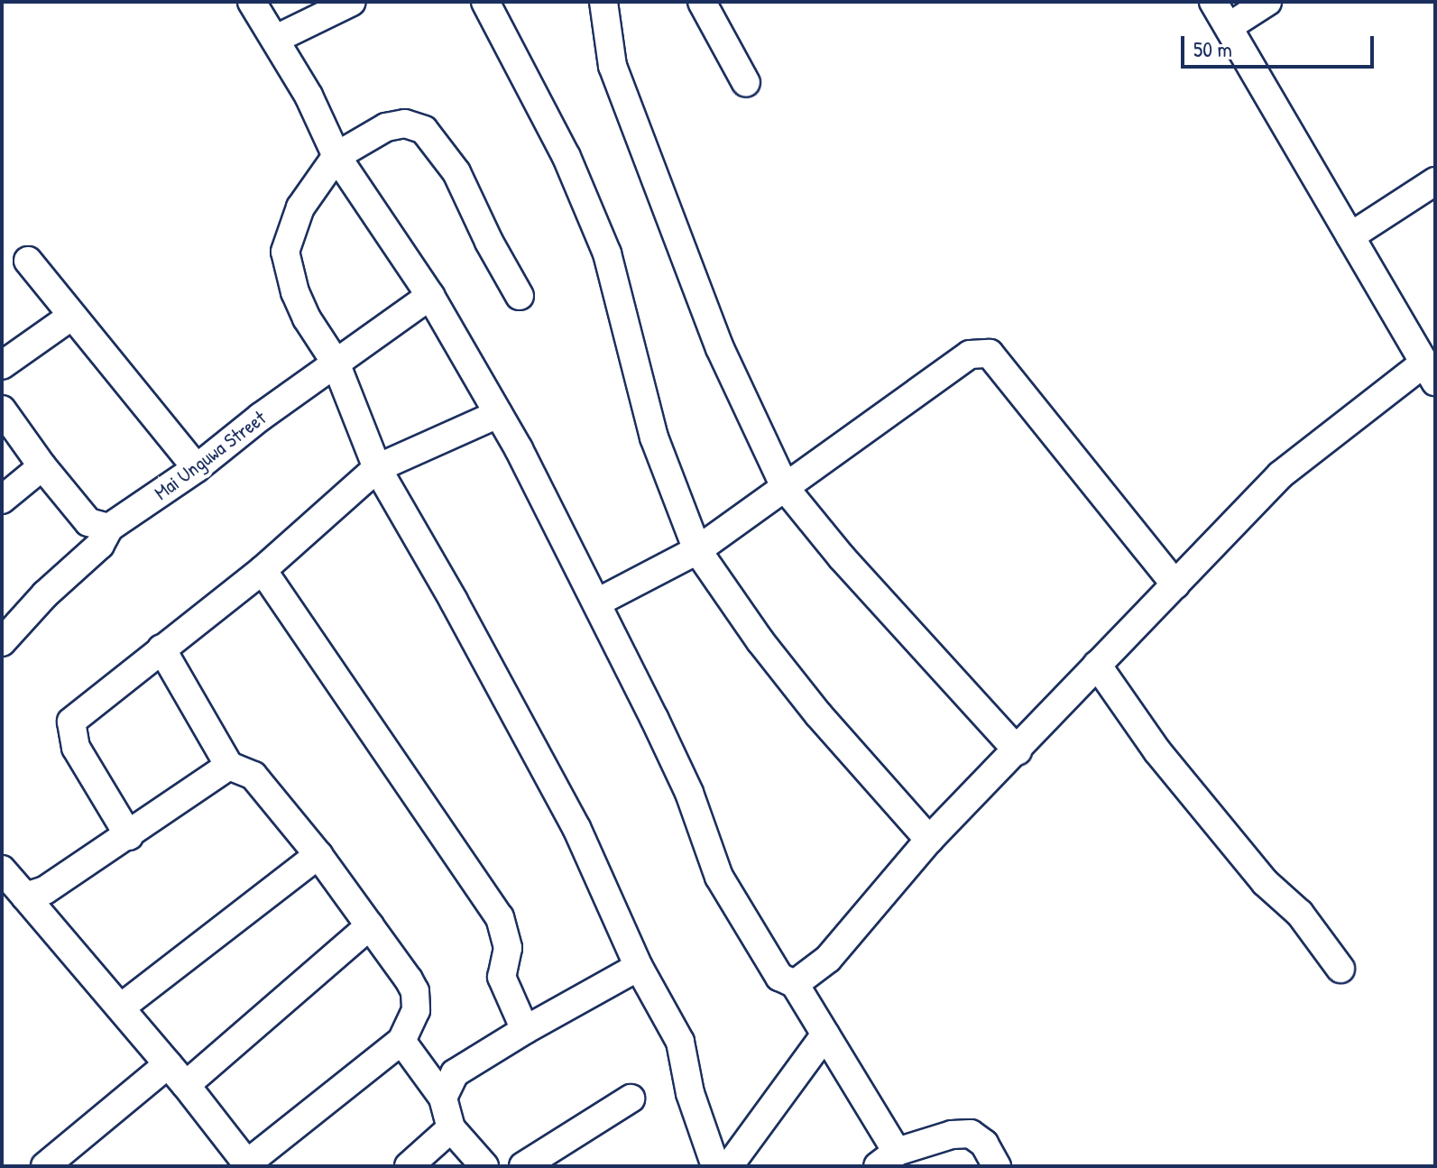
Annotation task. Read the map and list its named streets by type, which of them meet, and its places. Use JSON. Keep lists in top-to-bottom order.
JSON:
{
  "streets": {
    "street": ["Mai Unguwa Street"]
  },
  "scale_bar": "50 m"
}
